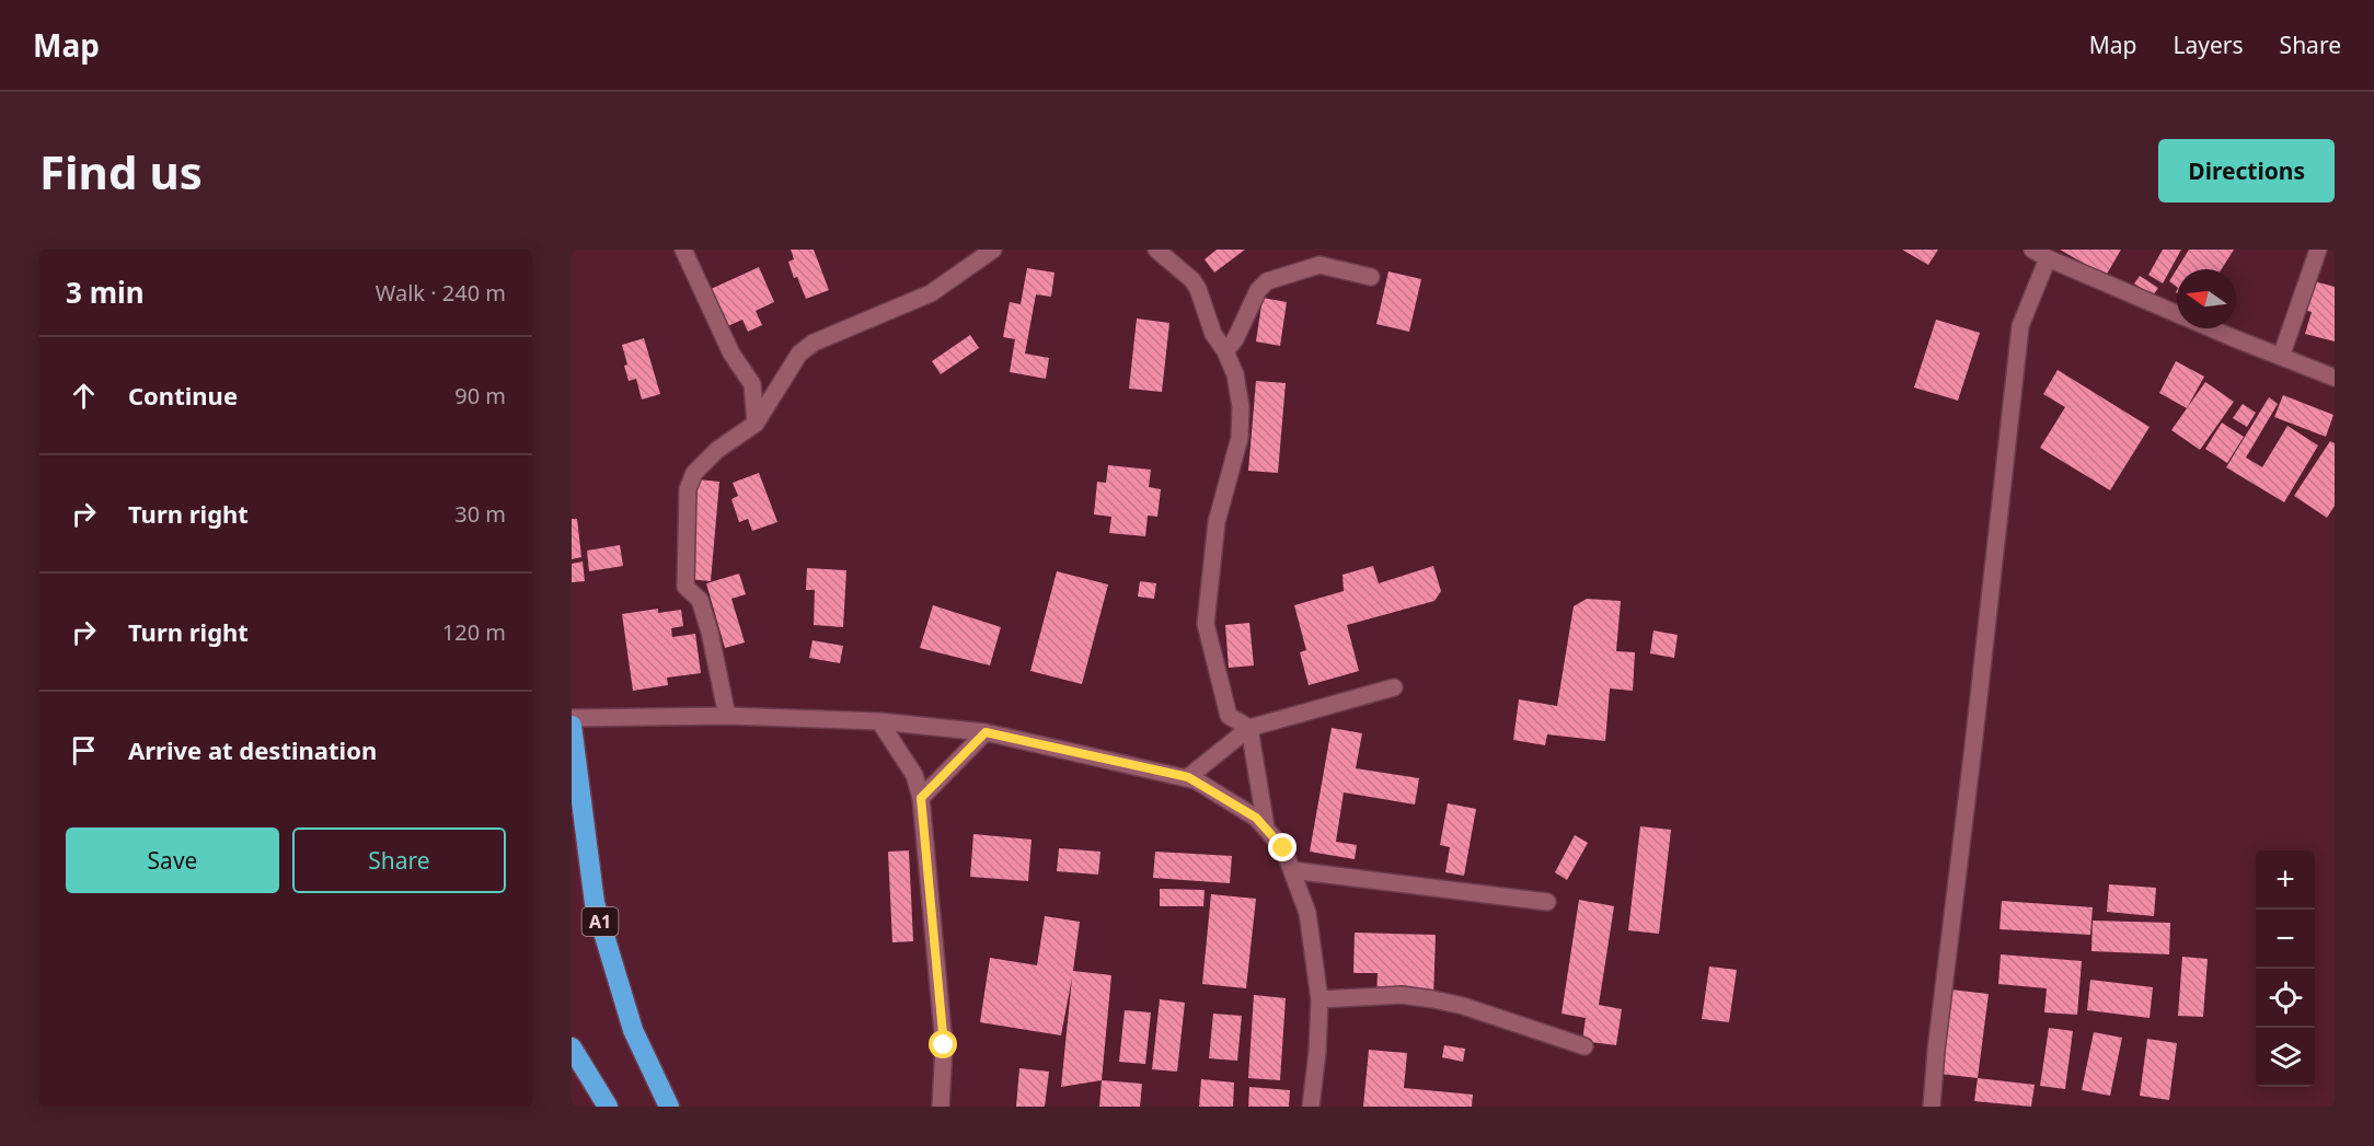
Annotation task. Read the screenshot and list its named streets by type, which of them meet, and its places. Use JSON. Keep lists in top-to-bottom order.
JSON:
{
  "streets": {
    "highway": ["A1"]
  },
  "north": "left",
  "page": {
    "header": "Map",
    "nav": ["Map", "Layers", "Share"],
    "buttons": [
      "Directions",
      ["Save", "Share"]
    ],
    "title": "Find us",
    "heading": ["3 min", "Walk · 240 m"],
    "list": [
      ["Continue", "90 m"],
      ["Turn right", "30 m"],
      ["Turn right", "120 m"],
      "Arrive at destination"
    ],
    "map_buttons": ["+", "−"]
  }
}
